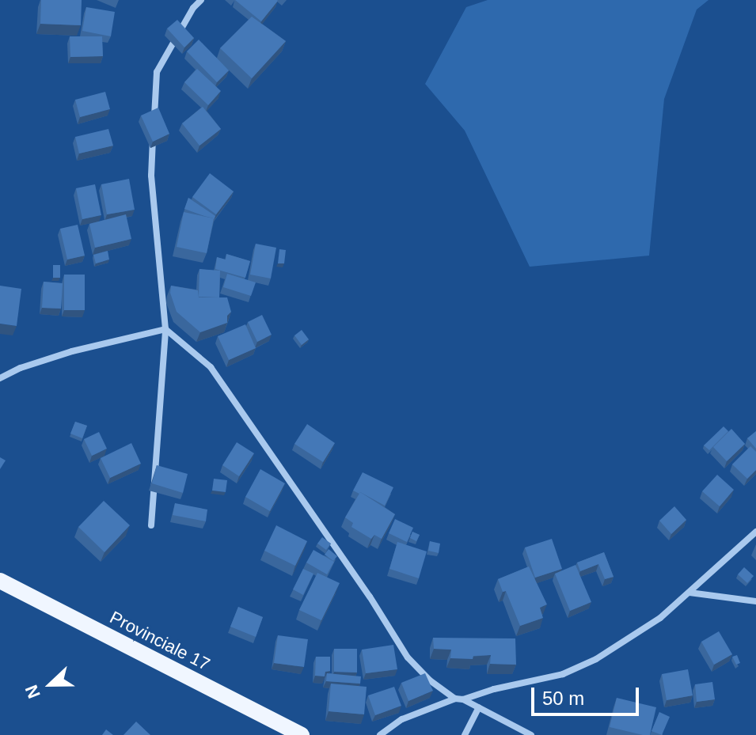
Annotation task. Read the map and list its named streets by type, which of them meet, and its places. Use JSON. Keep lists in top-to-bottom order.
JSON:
{
  "streets": {
    "main road": ["Provinciale 17"]
  },
  "scale_bar": "50 m",
  "north": "left"
}
